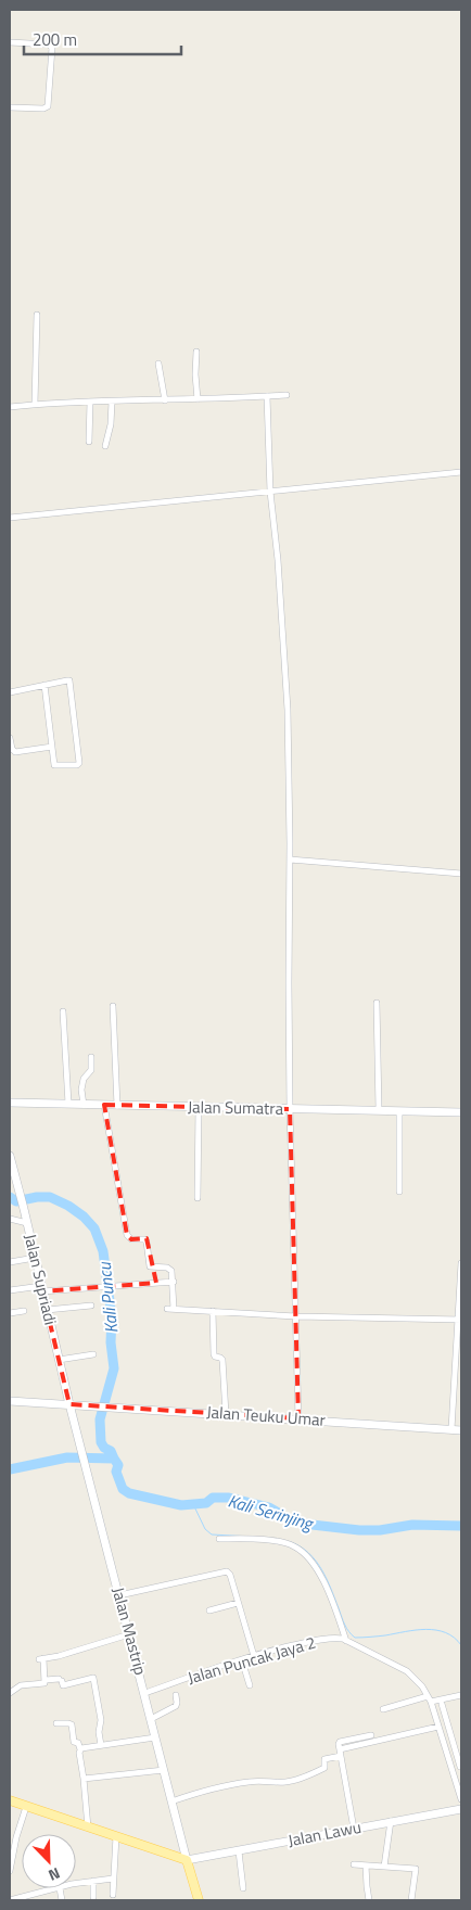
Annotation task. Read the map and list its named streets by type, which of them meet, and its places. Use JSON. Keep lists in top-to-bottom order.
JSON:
{
  "streets": {
    "main road": [
      "Jalan Sumatra",
      "Jalan Supriadi",
      "Jalan Teuku Umar",
      "Jalan Mastrip",
      "Jalan Lawu"
    ],
    "street": ["Jalan Puncak Jaya 2"]
  },
  "crossings": [
    ["Jalan Supriadi", "Jalan Teuku Umar"],
    ["Jalan Supriadi", "Jalan Mastrip"],
    ["Jalan Teuku Umar", "Jalan Mastrip"],
    ["Jalan Mastrip", "Jalan Puncak Jaya 2"],
    ["Jalan Mastrip", "Jalan Lawu"]
  ],
  "water": ["Kali Puncu", "Kali Serinjing"],
  "scale_bar": "200 m",
  "north": "bottom right"
}
